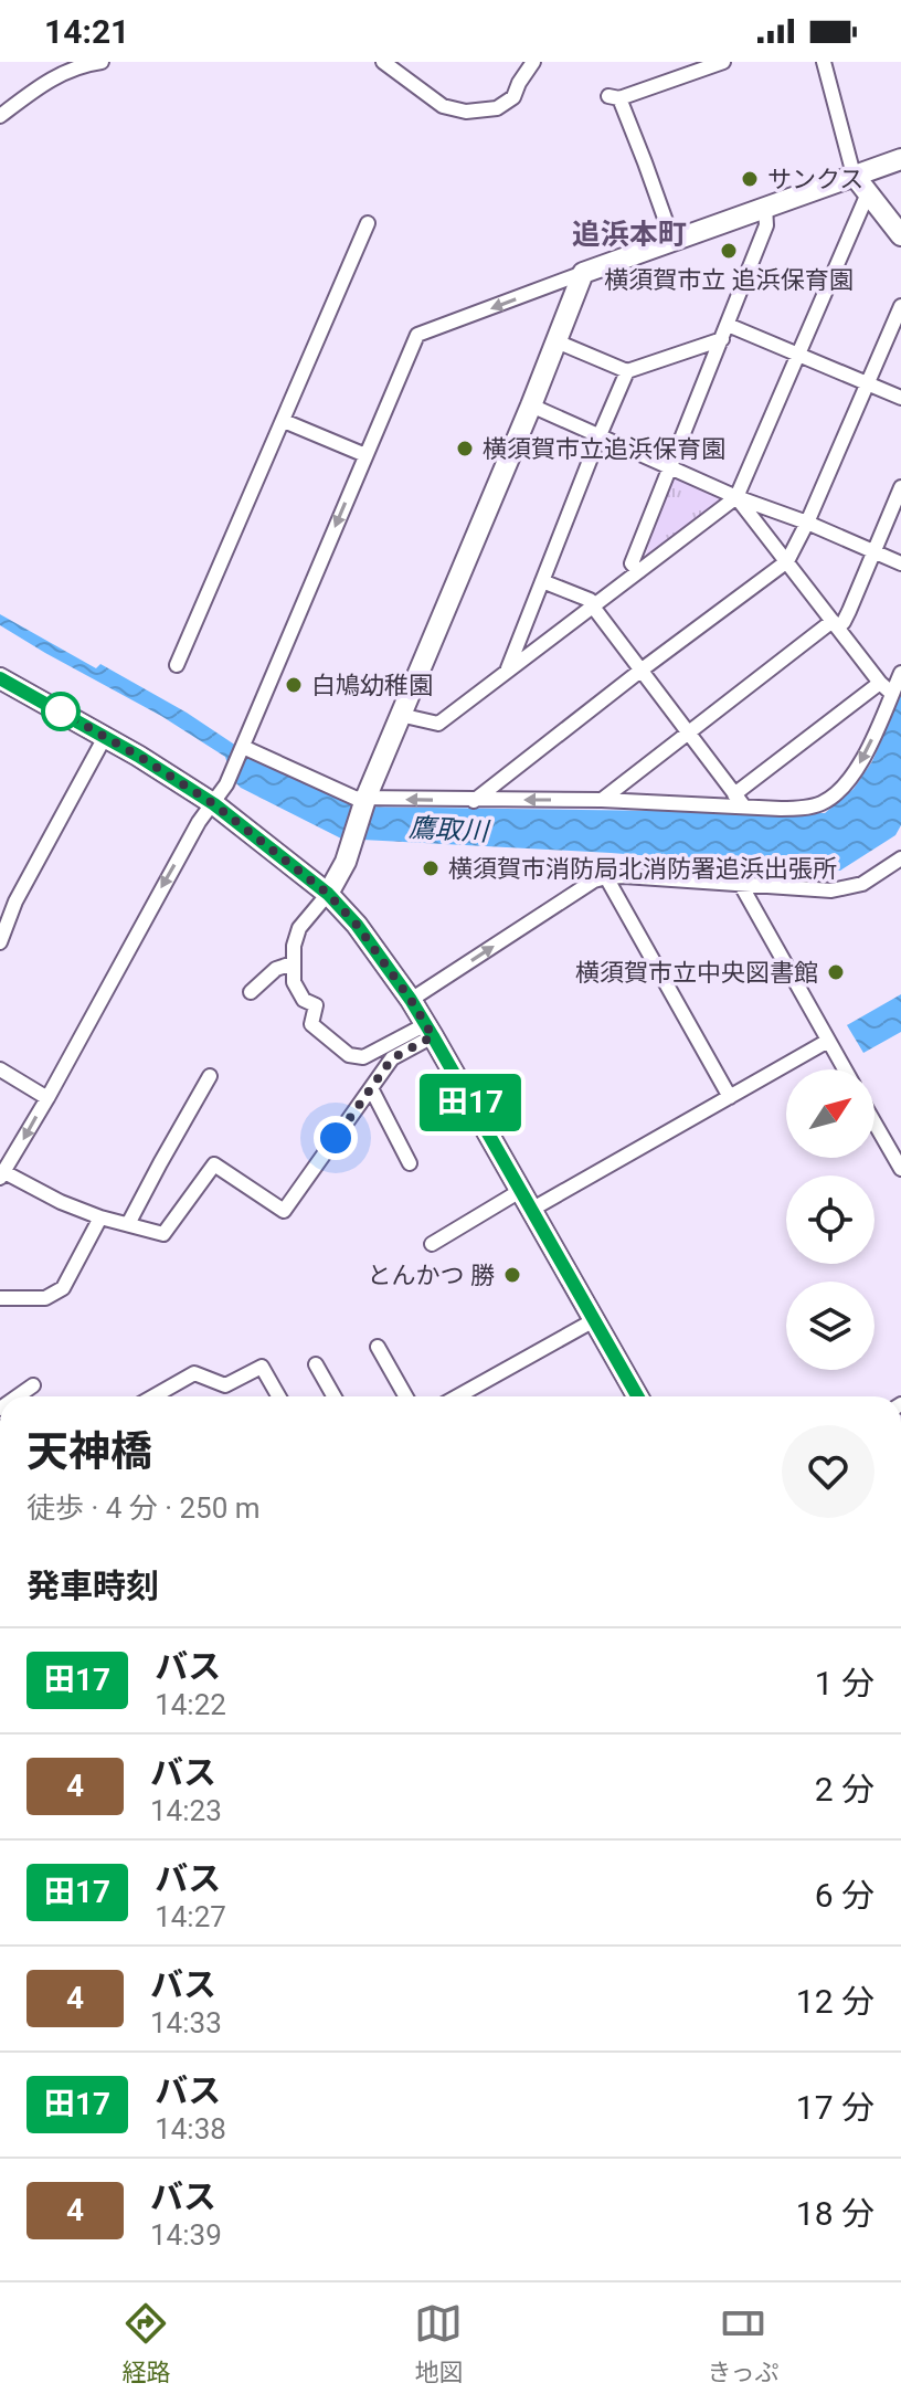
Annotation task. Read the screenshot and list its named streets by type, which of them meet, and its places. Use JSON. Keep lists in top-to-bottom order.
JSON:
{
  "districts": ["追浜本町"],
  "water": ["鷹取川"],
  "places": [
    "サンクス",
    "横須賀市立 追浜保育園",
    "横須賀市立追浜保育園",
    "白鳩幼稚園",
    "横須賀市消防局北消防署追浜出張所",
    "横須賀市立中央図書館",
    "とんかつ 勝"
  ],
  "lines": ["bus line 田17"],
  "north": "top right",
  "page": {
    "status": "14:21",
    "on_map": "田17",
    "heading": [
      ["天神橋", "徒歩 · 4 分 · 250 m"],
      "発車時刻"
    ],
    "list": [
      {
        "mark": "田17",
        "name": "バス",
        "note": "14:22",
        "value": "1 分"
      },
      {
        "mark": "4",
        "name": "バス",
        "note": "14:23",
        "value": "2 分"
      },
      {
        "mark": "田17",
        "name": "バス",
        "note": "14:27",
        "value": "6 分"
      },
      {
        "mark": "4",
        "name": "バス",
        "note": "14:33",
        "value": "12 分"
      },
      {
        "mark": "田17",
        "name": "バス",
        "note": "14:38",
        "value": "17 分"
      },
      {
        "mark": "4",
        "name": "バス",
        "note": "14:39",
        "value": "18 分"
      }
    ],
    "tabs": ["経路", "地図", "きっぷ"]
  }
}
